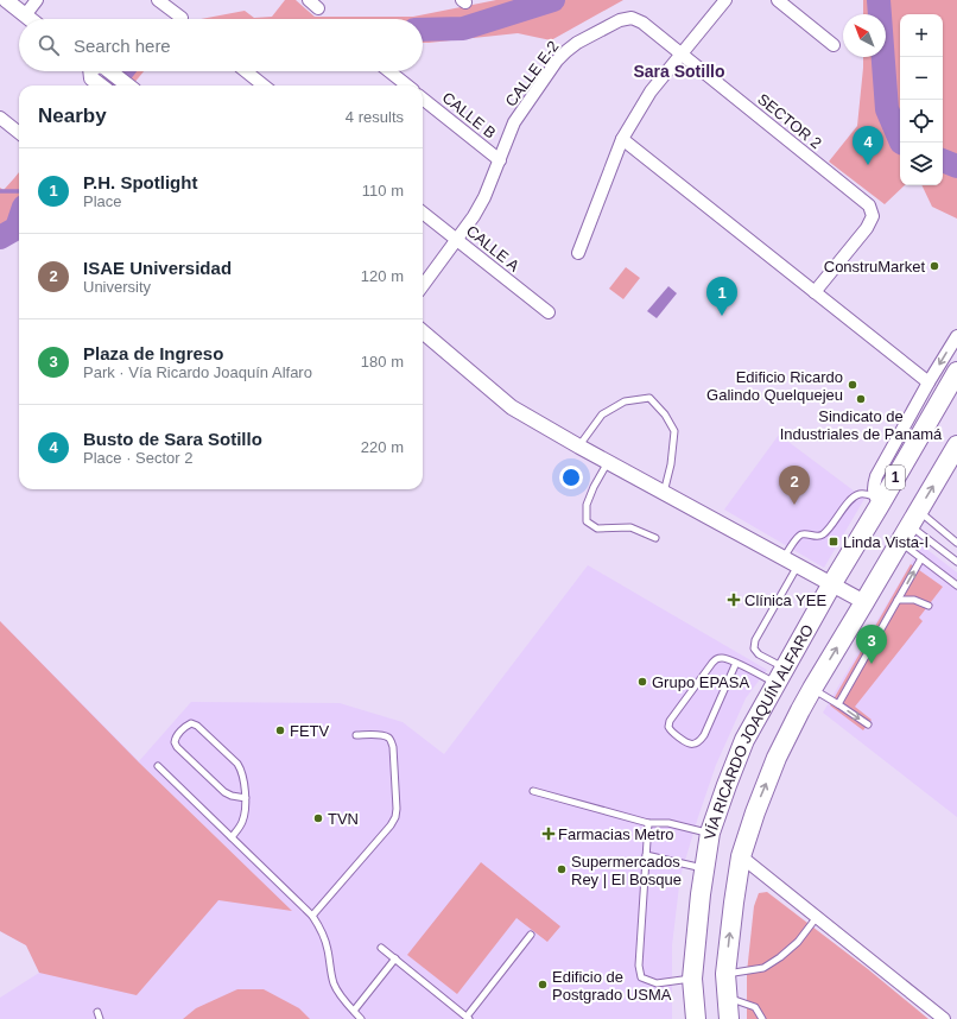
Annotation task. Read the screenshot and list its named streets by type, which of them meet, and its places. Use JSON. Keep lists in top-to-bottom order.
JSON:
{
  "streets": {
    "main road": ["1", "VÍA RICARDO JOAQUÍN ALFARO"],
    "street": [
      "CALLE E-2",
      "CALLE B",
      "SECTOR 2",
      "CALLE A"
    ]
  },
  "crossings": [
    ["CALLE E-2", "CALLE B"],
    ["CALLE E-2", "SECTOR 2"]
  ],
  "districts": ["Sara Sotillo"],
  "places": {
    "other": [
      "ConstruMarket",
      "Edificio Ricardo Galindo Quelquejeu",
      "Sindicato de Industriales de Panamá",
      "Grupo EPASA",
      "FETV",
      "TVN",
      "Supermercados Rey | El Bosque",
      "Edificio de Postgrado USMA"
    ],
    "transit": ["Linda Vista-I"],
    "health": ["Clínica YEE", "Farmacias Metro"]
  },
  "north": "top left",
  "page": {
    "map_buttons": ["+", "−"],
    "search": "Search here",
    "heading": ["Nearby", "4 results"],
    "pins": [
      "4",
      "1",
      "2",
      "3"
    ],
    "list": [
      {
        "mark": "1",
        "name": "P.H. Spotlight",
        "note": "Place",
        "value": "110 m"
      },
      {
        "mark": "2",
        "name": "ISAE Universidad",
        "note": "University",
        "value": "120 m"
      },
      {
        "mark": "3",
        "name": "Plaza de Ingreso",
        "note": "Park · Vía Ricardo Joaquín Alfaro",
        "value": "180 m"
      },
      {
        "mark": "4",
        "name": "Busto de Sara Sotillo",
        "note": "Place · Sector 2",
        "value": "220 m"
      }
    ]
  }
}
